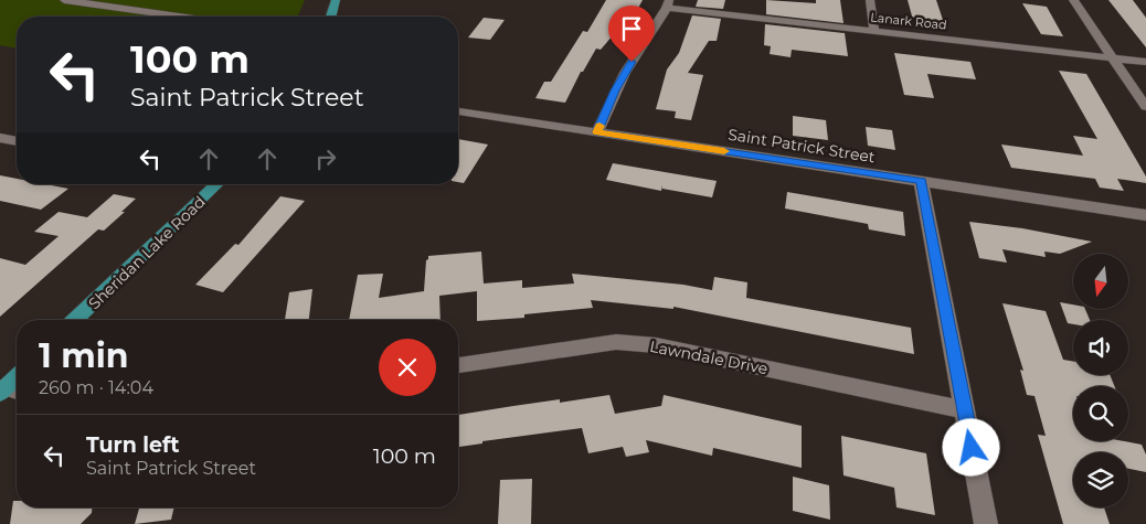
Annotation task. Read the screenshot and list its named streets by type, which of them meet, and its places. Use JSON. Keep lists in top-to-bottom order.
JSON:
{
  "streets": {
    "main road": ["Sheridan Lake Road"],
    "street": ["Lanark Road", "Saint Patrick Street", "Lawndale Drive"]
  },
  "north": "bottom",
  "page": {
    "turn": ["100 m", "Saint Patrick Street"],
    "heading": ["1 min", "260 m · 14:04"],
    "list": [
      {
        "name": "Turn left",
        "note": "Saint Patrick Street",
        "value": "100 m"
      }
    ]
  }
}
